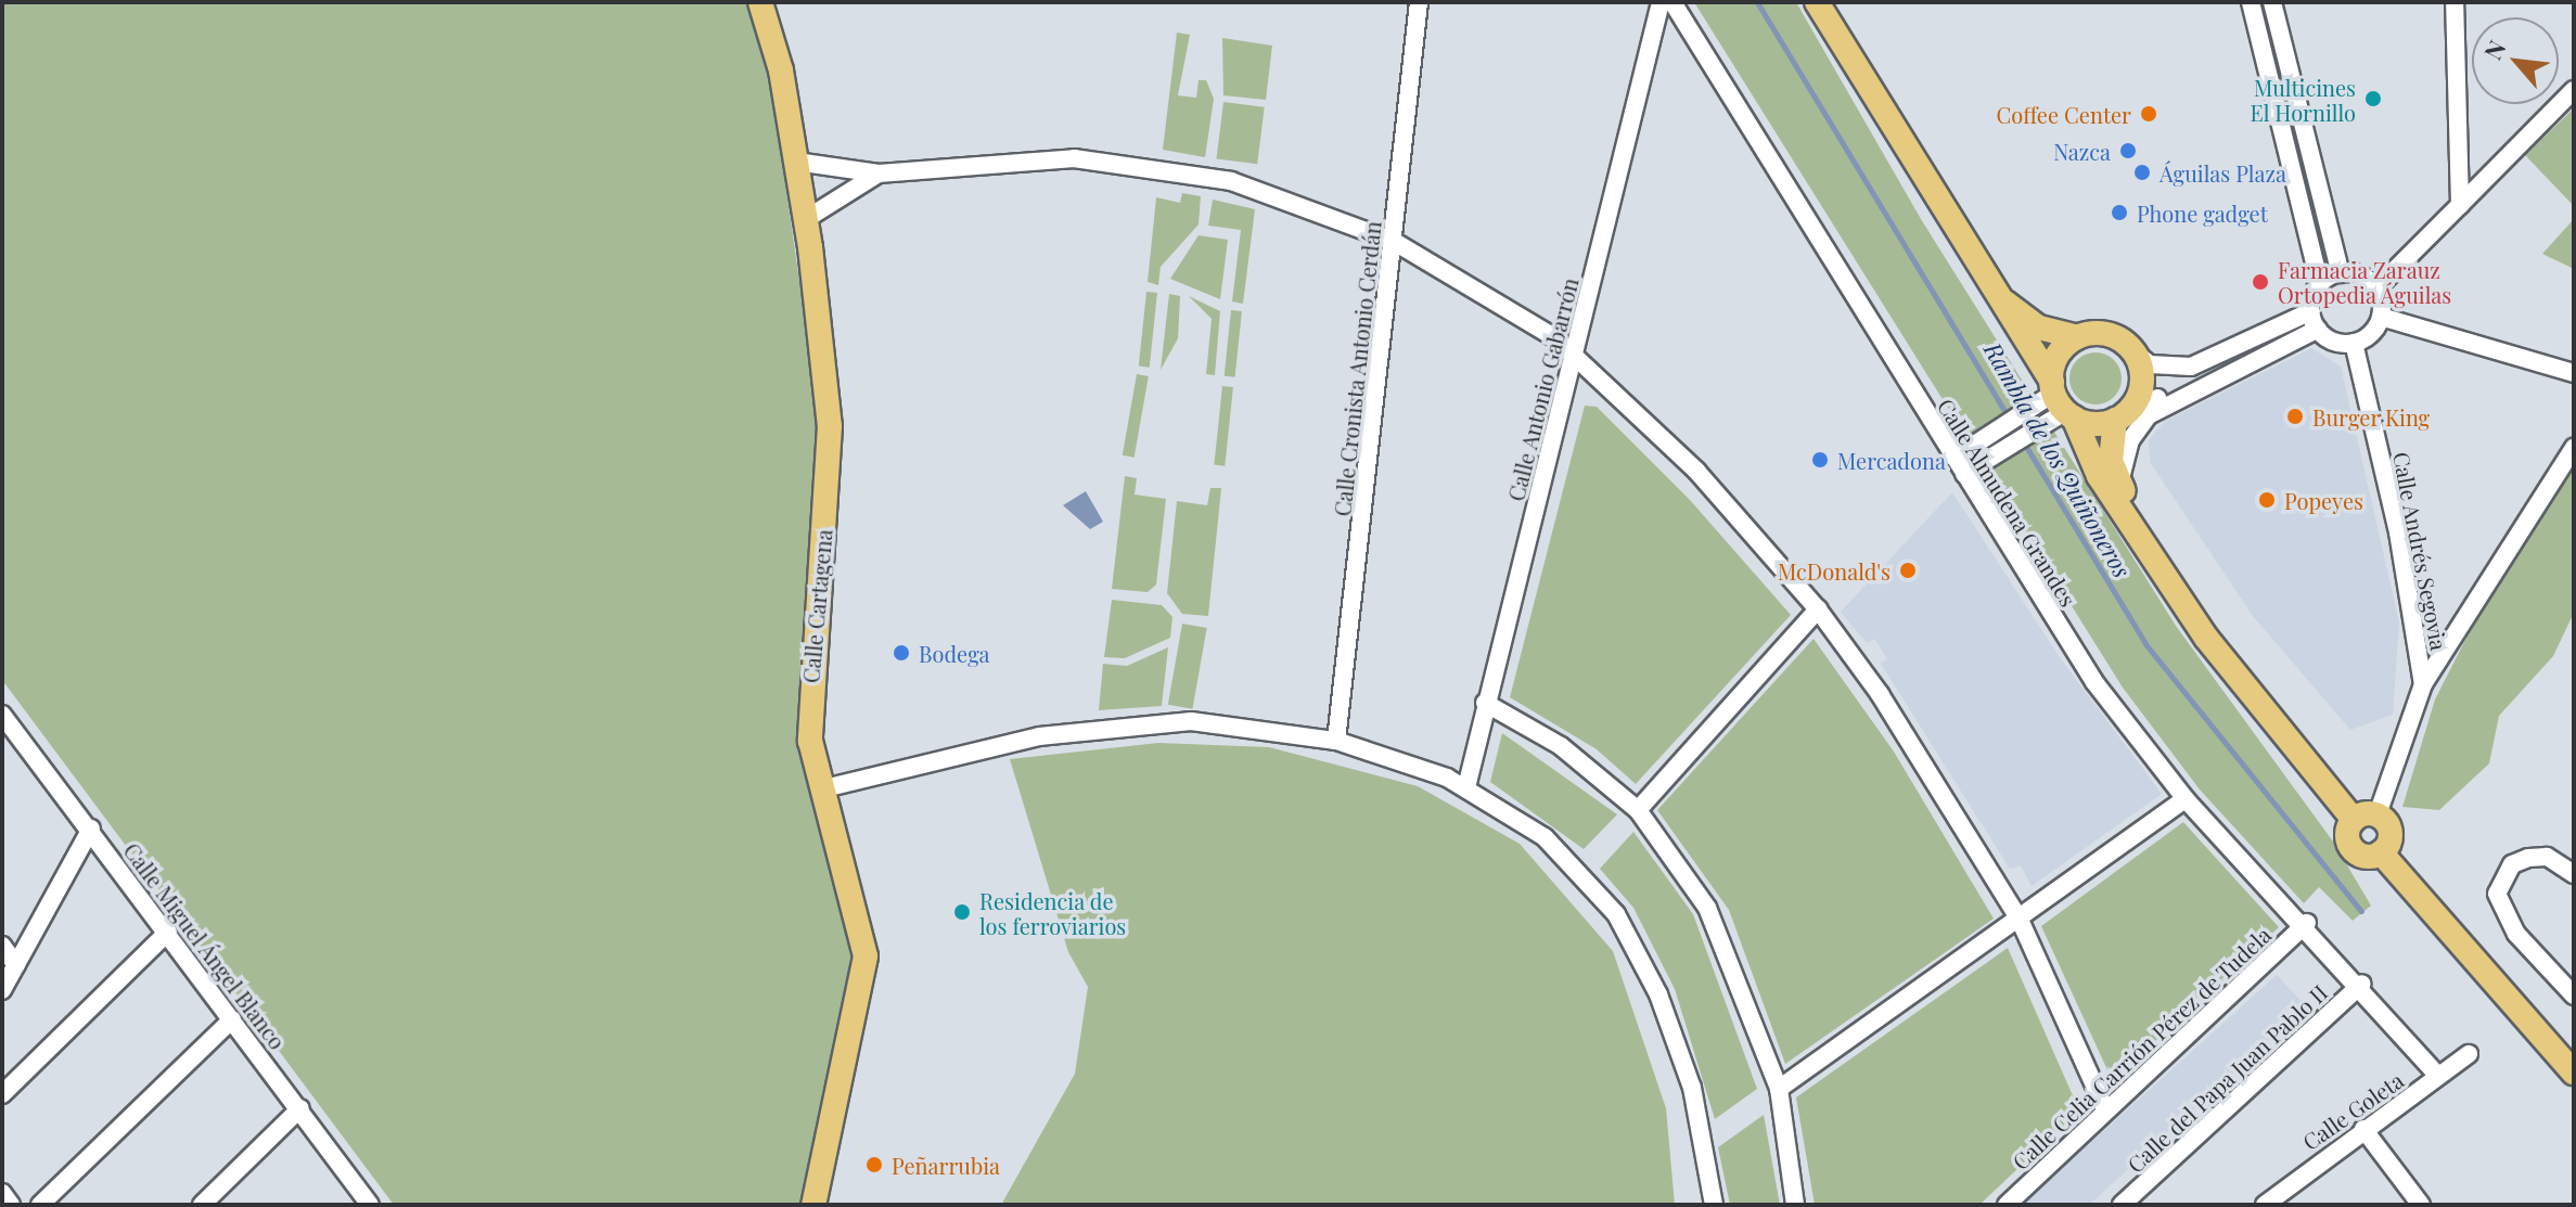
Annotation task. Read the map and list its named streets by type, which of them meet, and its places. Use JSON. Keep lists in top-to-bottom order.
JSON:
{
  "streets": {
    "main road": ["Calle Cartagena"],
    "street": [
      "Calle Cronista Antonio Cerdán",
      "Calle Antonio Gabarrón",
      "Calle Almudena Grandes",
      "Calle Andrés Segovia",
      "Calle Miguel Ángel Blanco",
      "Calle Celia Carrión Pérez de Tudela",
      "Calle del Papa Juan Pablo II",
      "Calle Goleta"
    ]
  },
  "crossings": [
    ["Calle Almudena Grandes", "Calle Celia Carrión Pérez de Tudela"],
    ["Calle Almudena Grandes", "Calle del Papa Juan Pablo II"],
    ["Calle Almudena Grandes", "Calle Goleta"]
  ],
  "water": ["Rambla de los Quiñoneros"],
  "places": [
    "Multicines El Hornillo",
    "Coffee Center",
    "Nazca",
    "Águilas Plaza",
    "Phone gadget",
    "Farmacia Zarauz Ortopedia Águilas",
    "Burger King",
    "Mercadona",
    "Popeyes",
    "McDonald's",
    "Bodega",
    "Residencia de los ferroviarios",
    "Peñarrubia"
  ],
  "north": "top left"
}
